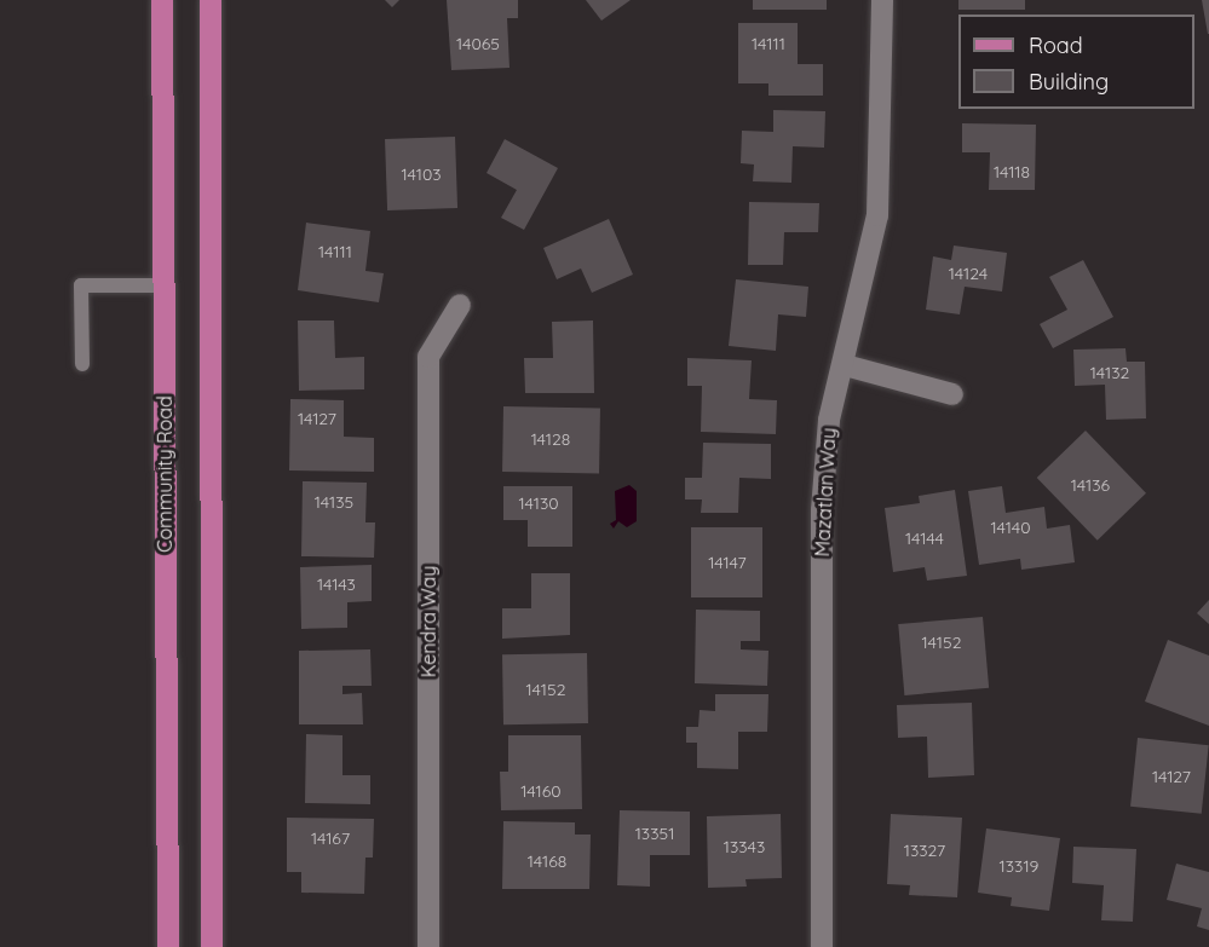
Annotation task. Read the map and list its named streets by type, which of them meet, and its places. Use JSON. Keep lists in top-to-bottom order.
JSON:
{
  "streets": {
    "main road": ["Community Road"],
    "street": ["Mazatlan Way", "Kendra Way"]
  },
  "house_numbers": [
    "14065",
    "14111",
    "14118",
    "14103",
    "14111",
    "14124",
    "14132",
    "14127",
    "14128",
    "14136",
    "14135",
    "14130",
    "14140",
    "14144",
    "14147",
    "14143",
    "14152",
    "14152",
    "14127",
    "14160",
    "13351",
    "14167",
    "13343",
    "13327",
    "14168",
    "13319"
  ],
  "legend": ["Road", "Building"]
}
